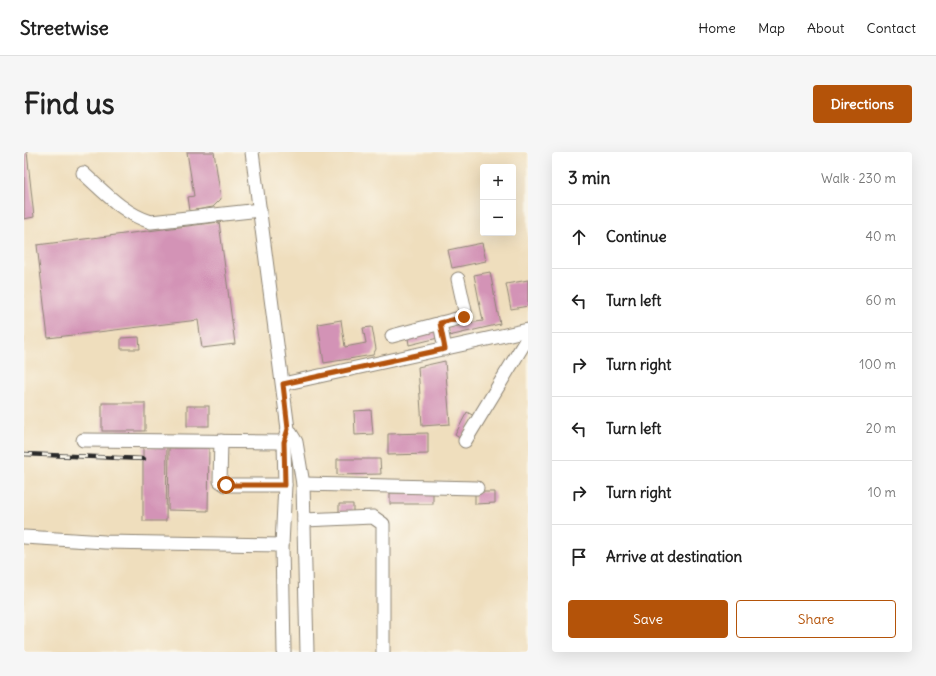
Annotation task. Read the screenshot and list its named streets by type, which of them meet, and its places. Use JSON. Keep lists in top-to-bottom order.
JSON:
{
  "page": {
    "header": "Streetwise",
    "nav": [
      "Home",
      "Map",
      "About",
      "Contact"
    ],
    "buttons": [
      "Directions",
      ["Save", "Share"]
    ],
    "title": "Find us",
    "heading": ["3 min", "Walk · 230 m"],
    "map_buttons": ["+", "−"],
    "list": [
      ["Continue", "40 m"],
      ["Turn left", "60 m"],
      ["Turn right", "100 m"],
      ["Turn left", "20 m"],
      ["Turn right", "10 m"],
      "Arrive at destination"
    ]
  }
}
